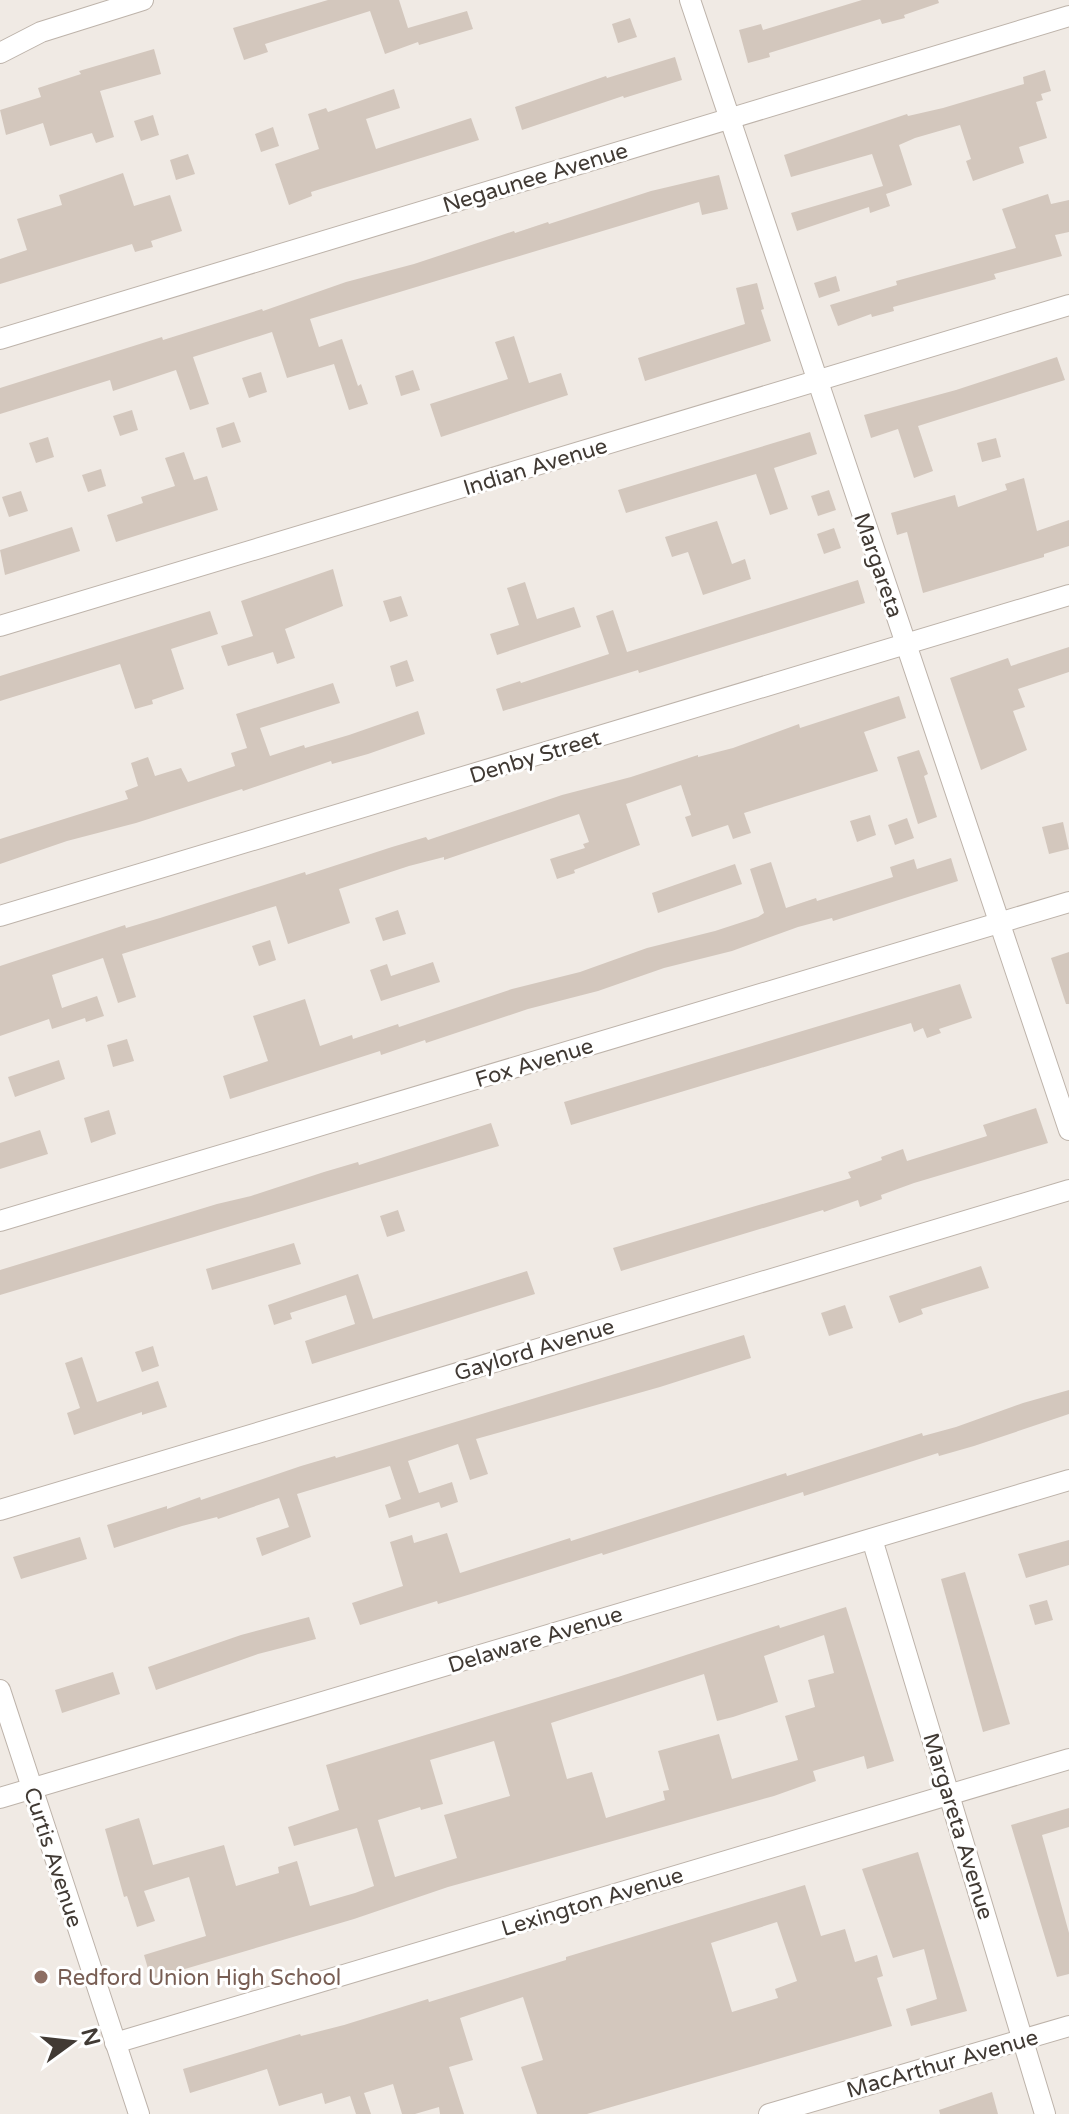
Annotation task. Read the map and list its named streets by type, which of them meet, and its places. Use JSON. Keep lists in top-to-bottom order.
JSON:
{
  "streets": {
    "street": [
      "Negaunee Avenue",
      "Indian Avenue",
      "Margareta",
      "Denby Street",
      "Fox Avenue",
      "Gaylord Avenue",
      "Delaware Avenue",
      "Margareta Avenue",
      "Curtis Avenue",
      "Lexington Avenue",
      "MacArthur Avenue"
    ]
  },
  "crossings": [
    ["Negaunee Avenue", "Margareta"],
    ["Indian Avenue", "Margareta"],
    ["Margareta", "Denby Street"],
    ["Margareta", "Fox Avenue"],
    ["Delaware Avenue", "Margareta Avenue"],
    ["Delaware Avenue", "Curtis Avenue"],
    ["Margareta Avenue", "Lexington Avenue"],
    ["Margareta Avenue", "MacArthur Avenue"],
    ["Curtis Avenue", "Lexington Avenue"]
  ],
  "places": ["Redford Union High School"],
  "north": "right"
}
